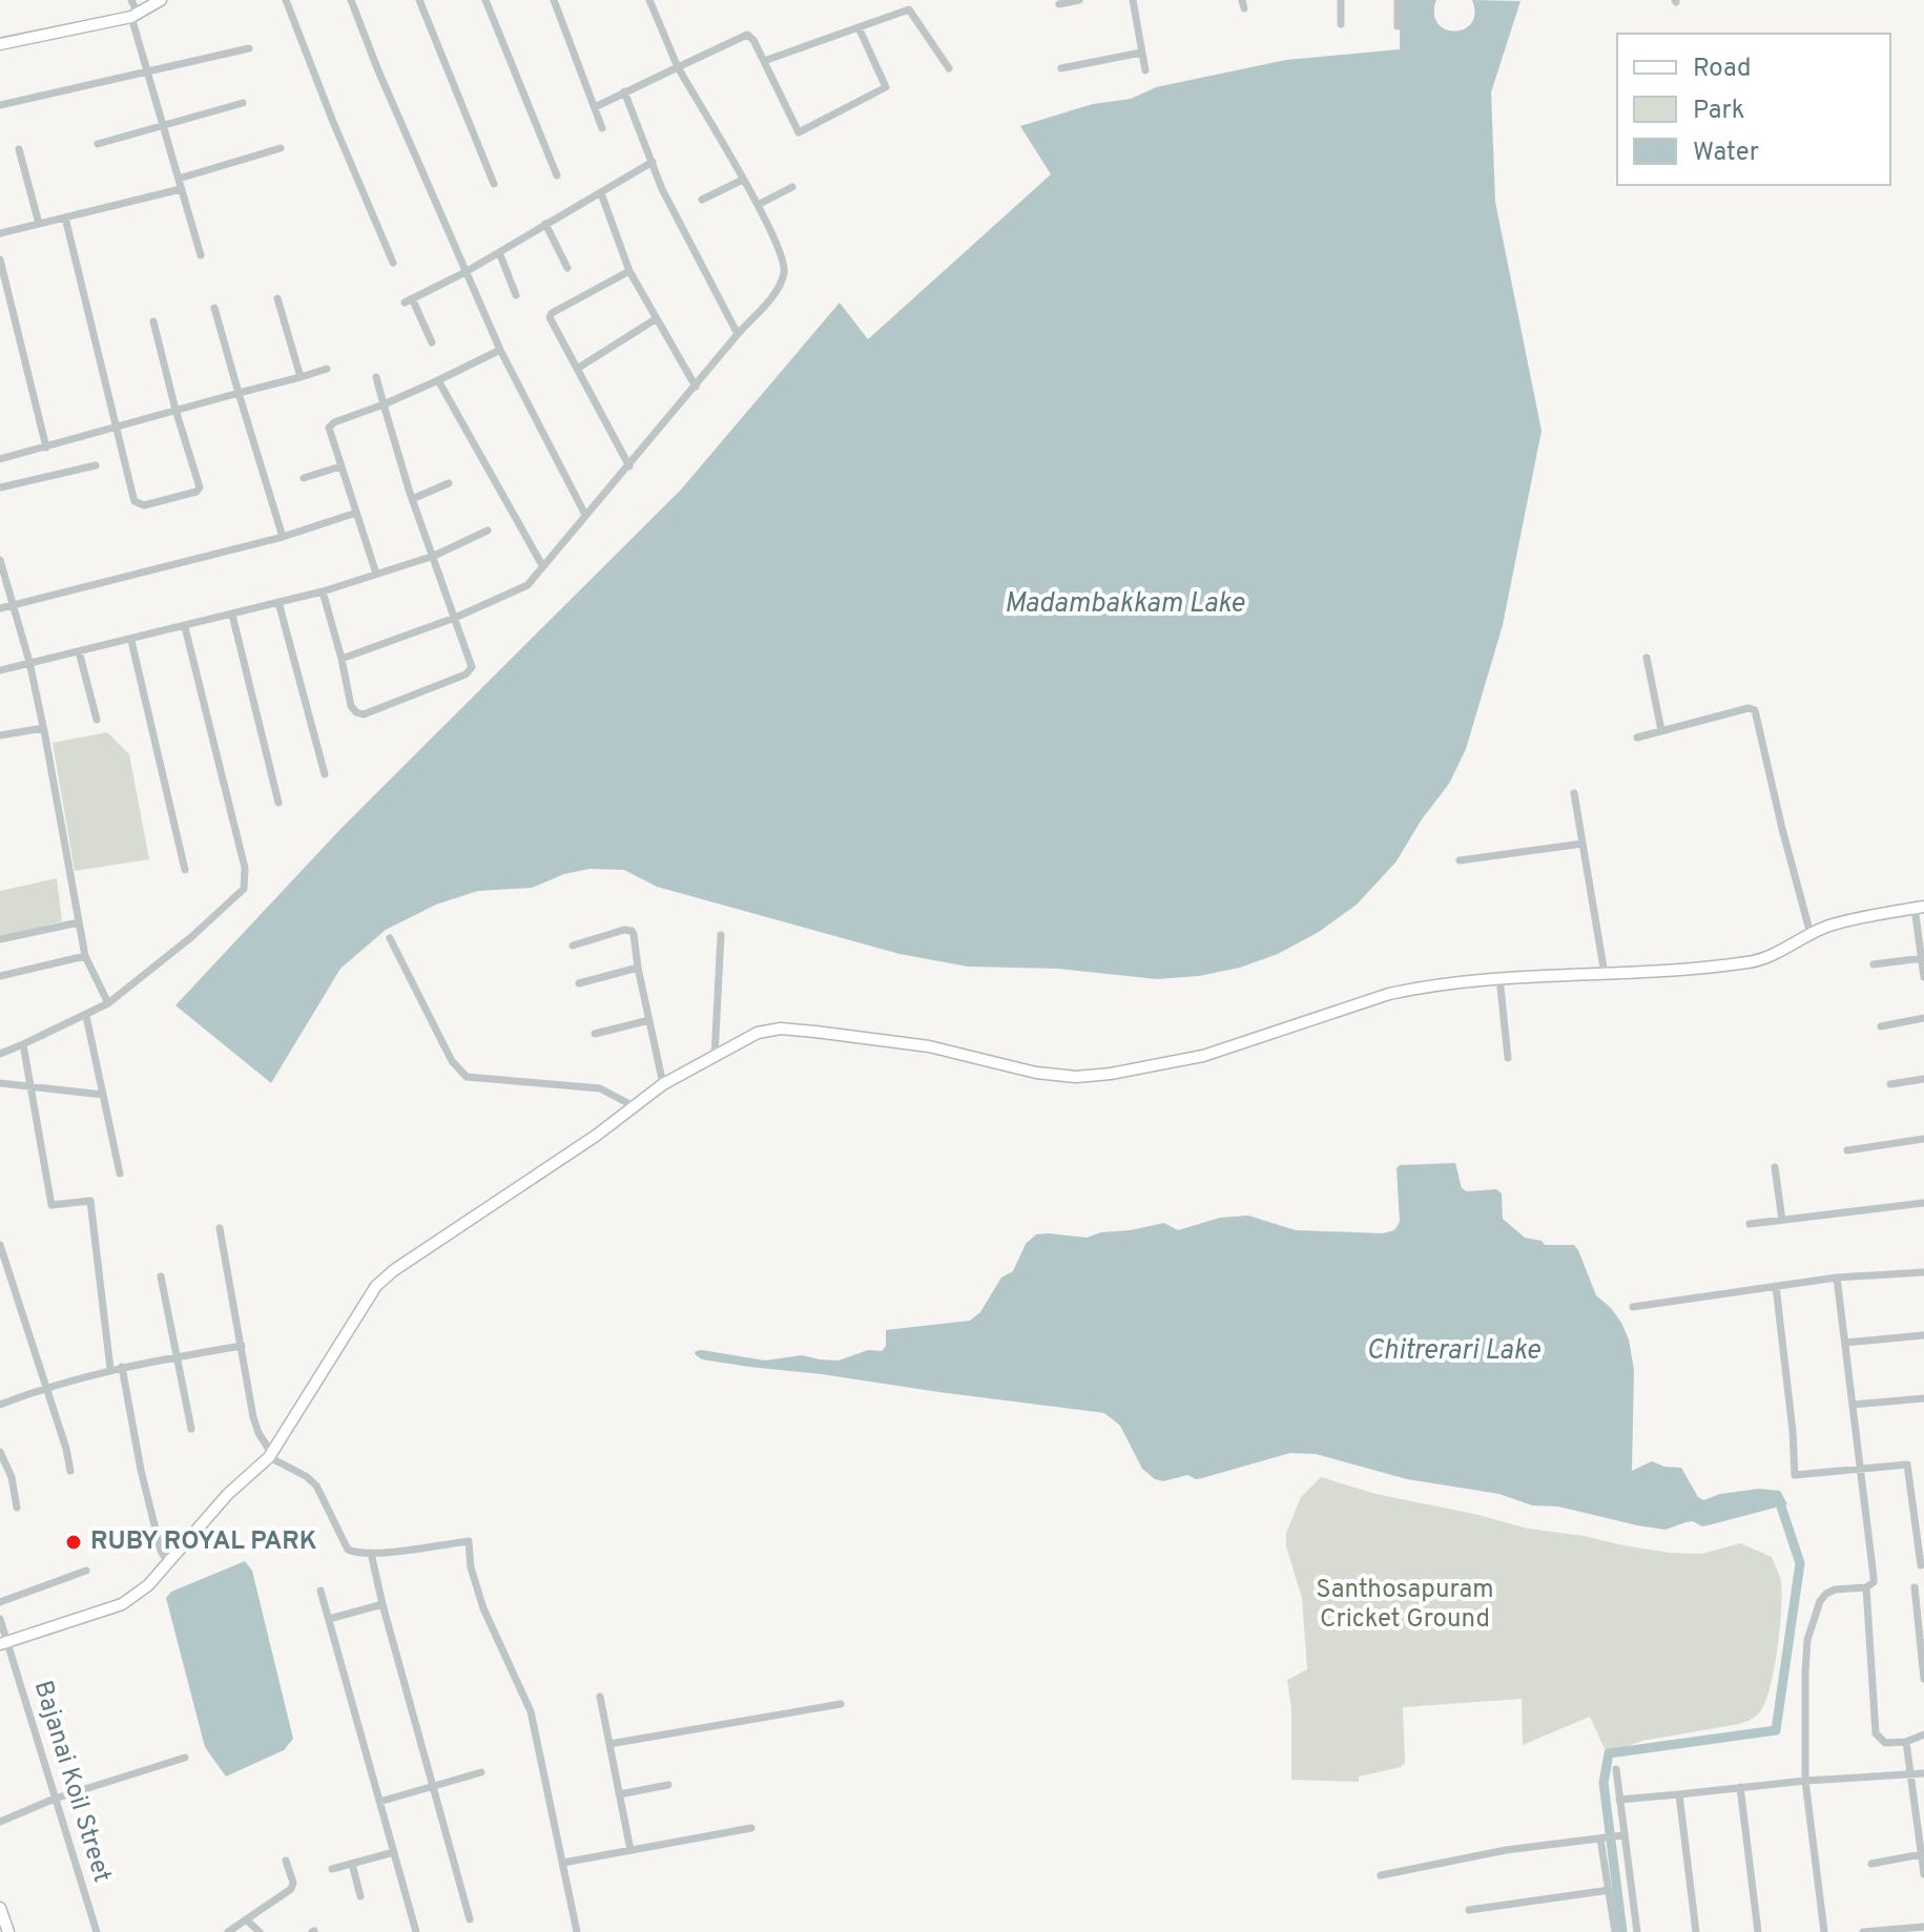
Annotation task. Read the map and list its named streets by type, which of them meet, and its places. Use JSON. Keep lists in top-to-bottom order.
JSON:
{
  "streets": {
    "street": ["Bajanai Koil Street"]
  },
  "water": ["Madambakkam Lake", "Chitrerari Lake"],
  "parks": ["Santhosapuram Cricket Ground"],
  "places": ["RUBY ROYAL PARK"],
  "legend": ["Road", "Park", "Water"]
}
